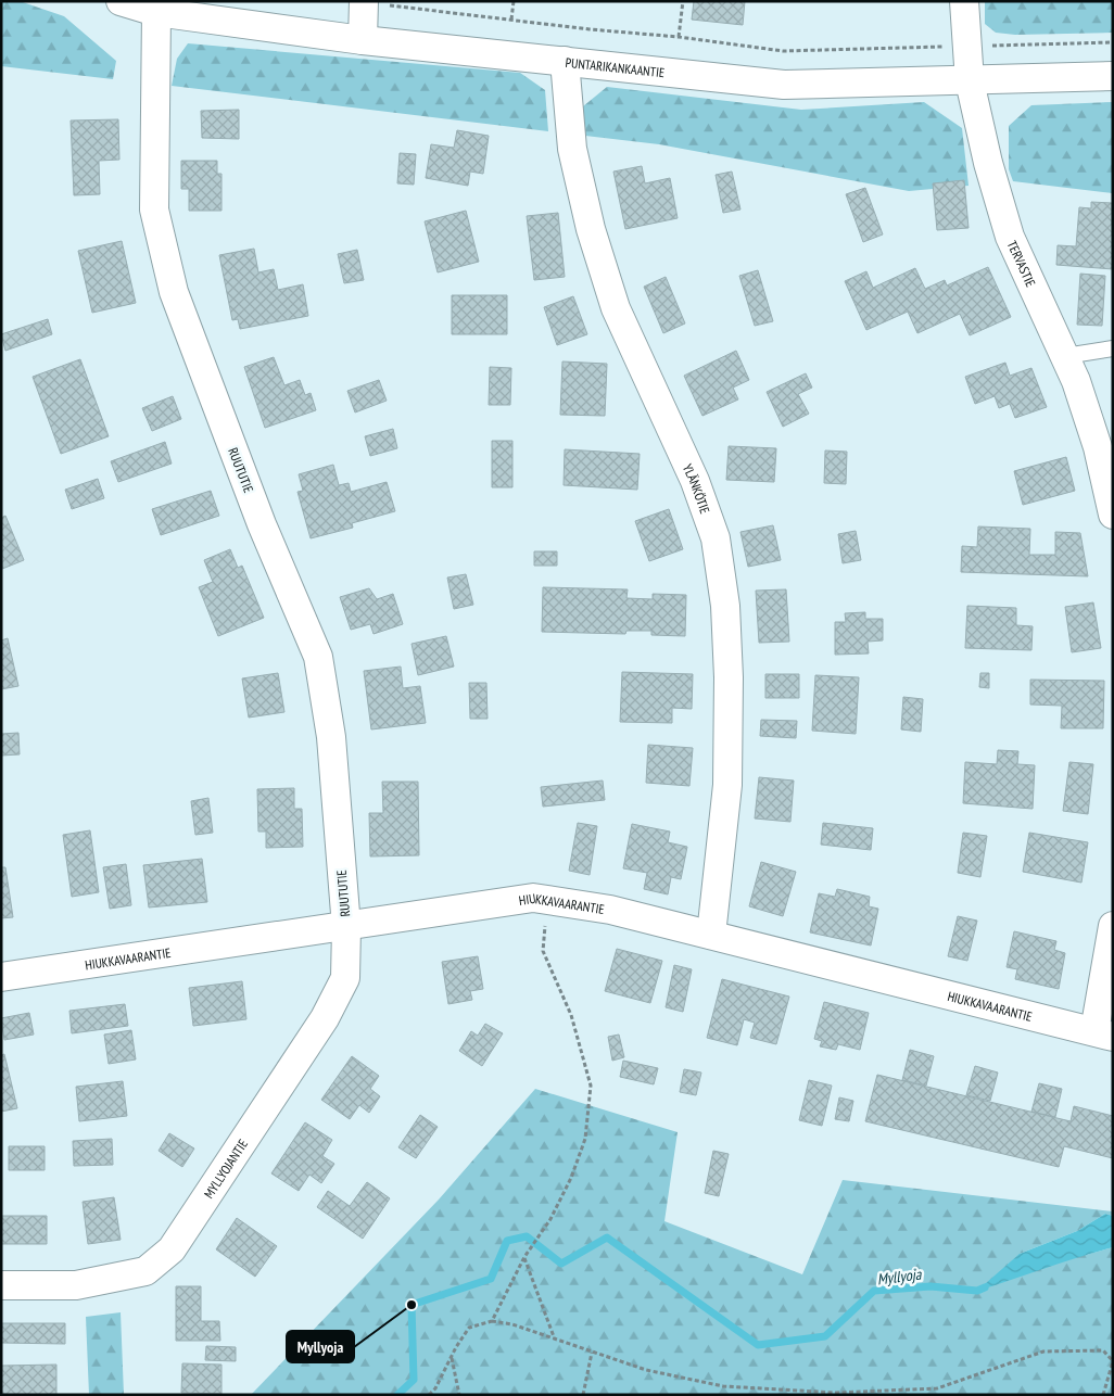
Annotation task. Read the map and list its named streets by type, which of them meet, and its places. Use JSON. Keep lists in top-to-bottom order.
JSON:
{
  "streets": {
    "street": [
      "PUNTARIKANKAANTIE",
      "TERVASTIE",
      "RUUTUTIE",
      "YLÄNKÖTIE",
      "HIUKKAVAARANTIE",
      "MYLLYOJANTIE"
    ]
  },
  "crossings": [
    ["PUNTARIKANKAANTIE", "TERVASTIE"],
    ["PUNTARIKANKAANTIE", "RUUTUTIE"],
    ["PUNTARIKANKAANTIE", "YLÄNKÖTIE"],
    ["RUUTUTIE", "HIUKKAVAARANTIE"],
    ["RUUTUTIE", "MYLLYOJANTIE"],
    ["YLÄNKÖTIE", "HIUKKAVAARANTIE"],
    ["HIUKKAVAARANTIE", "MYLLYOJANTIE"]
  ],
  "water": ["Myllyoja"],
  "places": ["Myllyoja"]
}
